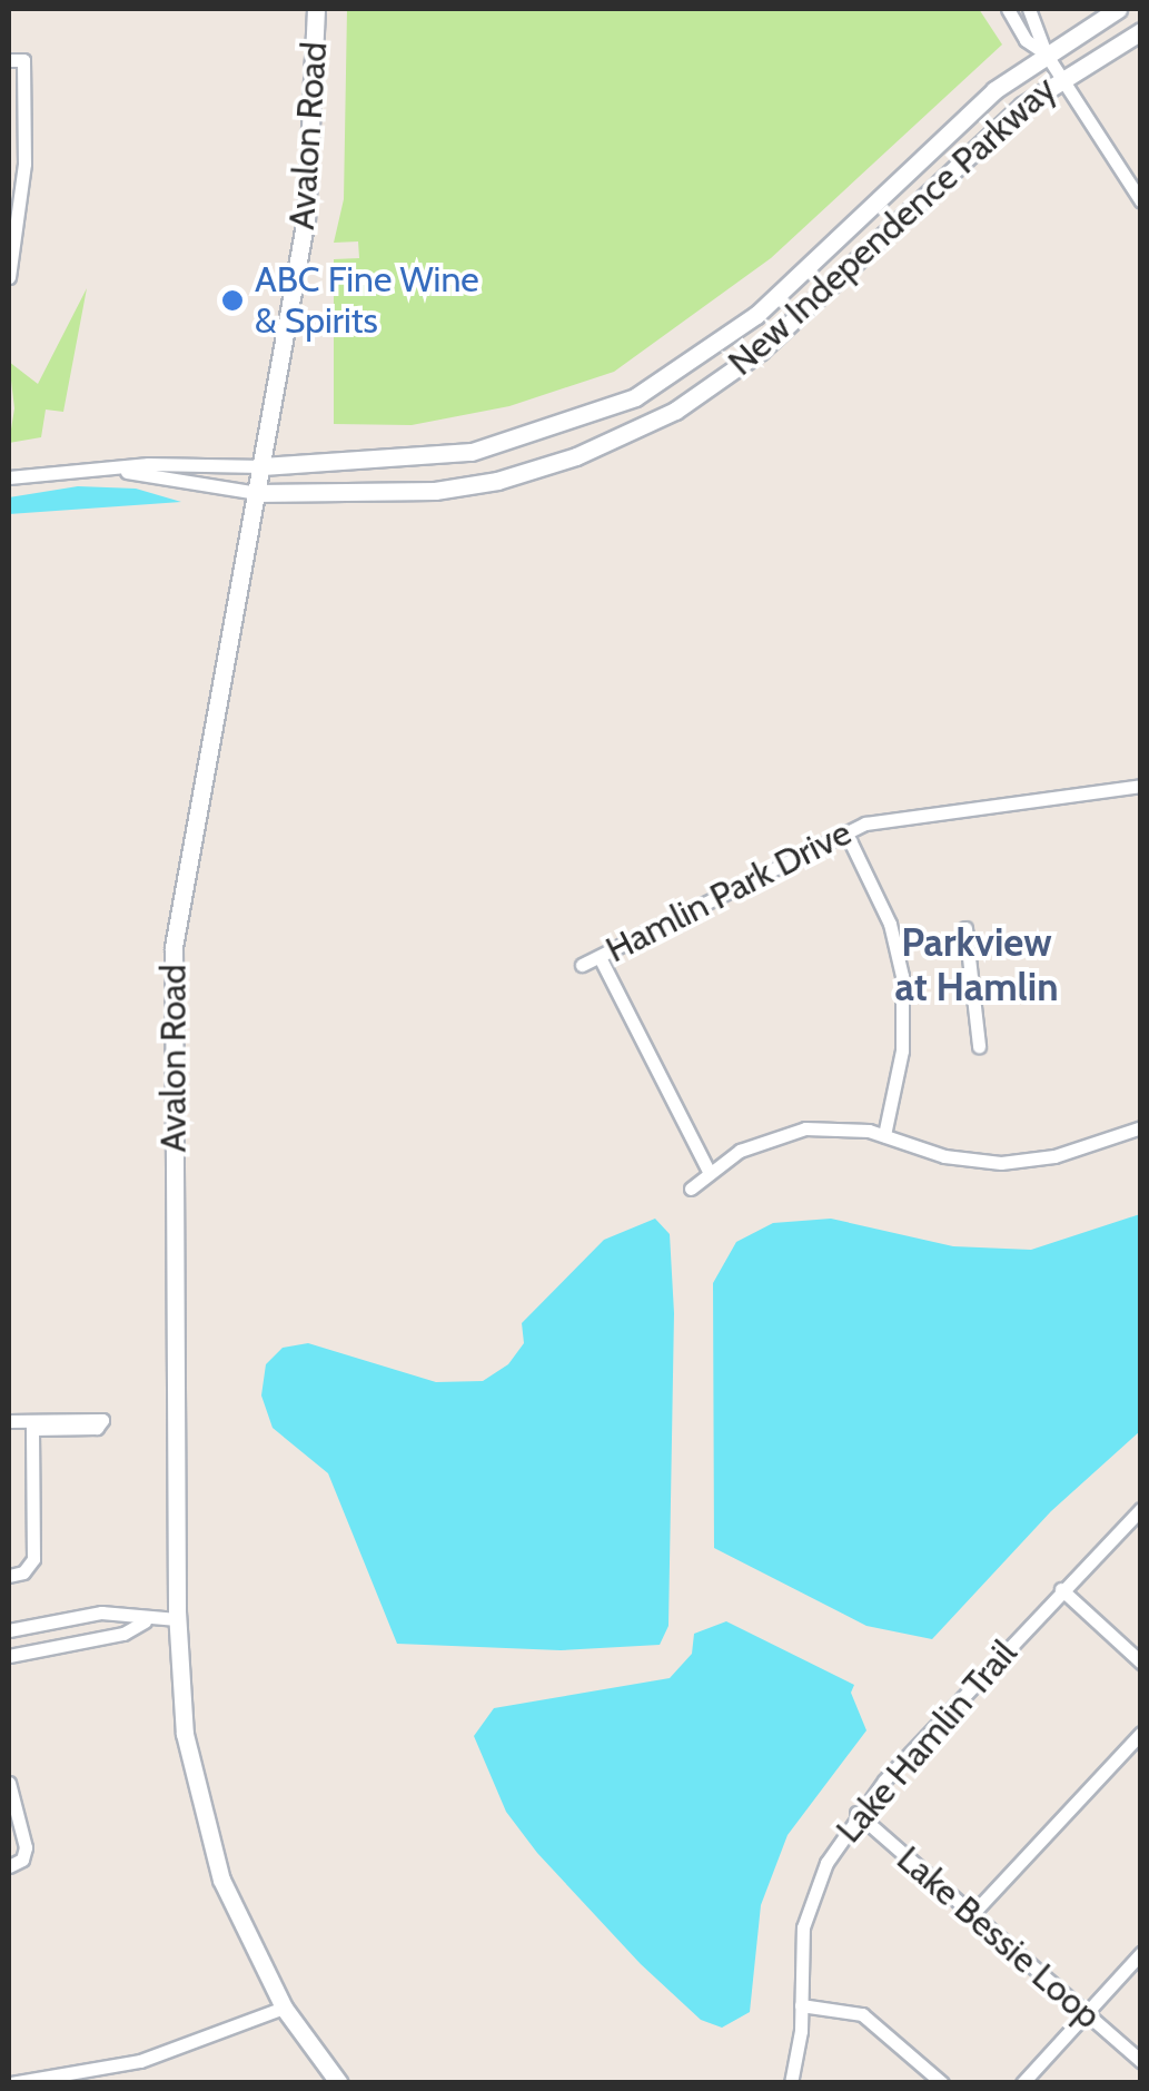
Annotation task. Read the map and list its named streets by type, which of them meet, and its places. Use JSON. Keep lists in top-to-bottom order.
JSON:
{
  "streets": {
    "main road": ["Avalon Road", "New Independence Parkway"],
    "street": ["Hamlin Park Drive", "Lake Hamlin Trail", "Lake Bessie Loop"]
  },
  "crossings": [
    ["Avalon Road", "New Independence Parkway"],
    ["Lake Hamlin Trail", "Lake Bessie Loop"]
  ],
  "districts": ["Parkview at Hamlin"],
  "places": ["ABC Fine Wine & Spirits"]
}
